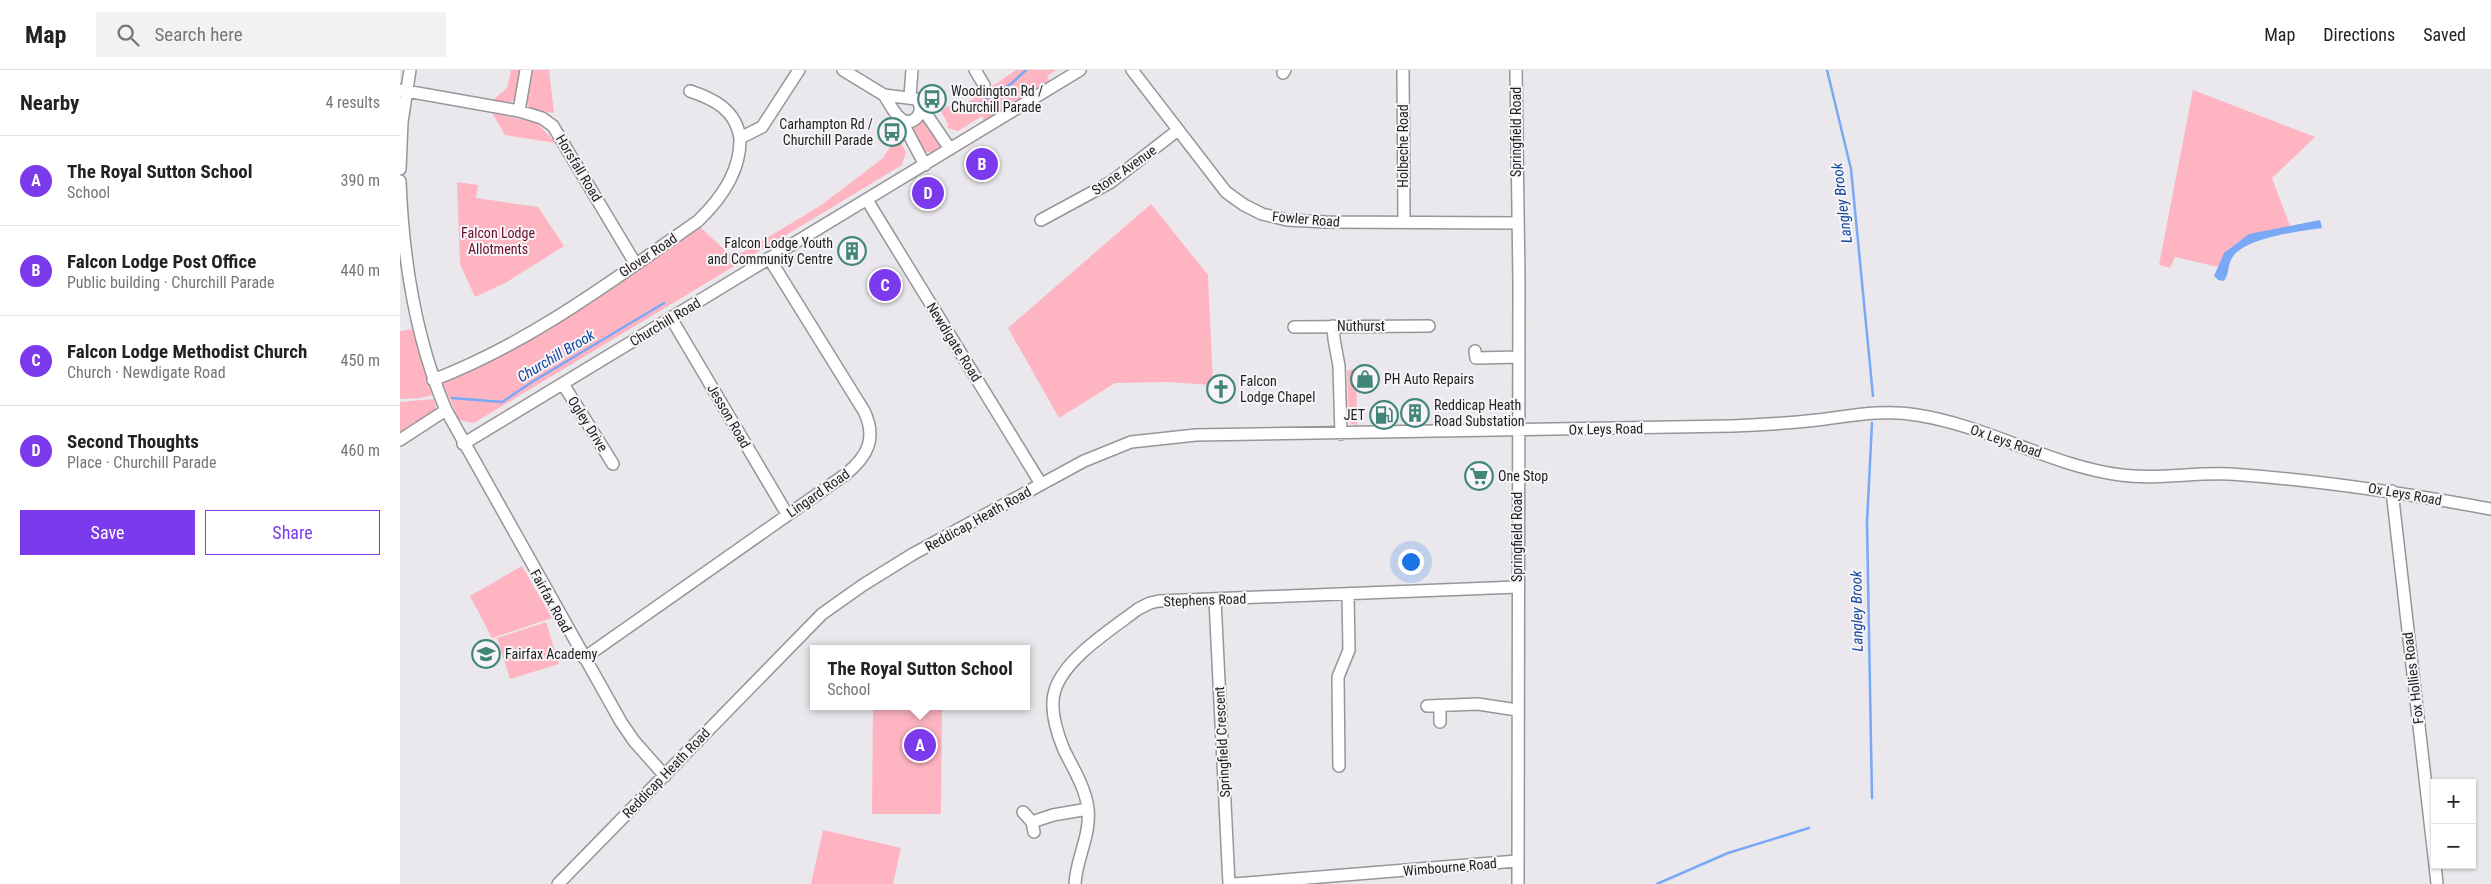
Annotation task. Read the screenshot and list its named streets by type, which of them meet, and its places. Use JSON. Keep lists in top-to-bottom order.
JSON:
{
  "streets": {
    "street": [
      "Springfield Road",
      "Holbeche Road",
      "Horsfall Road",
      "Stone Avenue",
      "Fowler Road",
      "Glover Road",
      "Churchill Road",
      "Nuthurst",
      "Newdigate Road",
      "Jesson Road",
      "Ogley Drive",
      "Ox Leys Road",
      "Lingard Road",
      "Reddicap Heath Road",
      "Stephens Road",
      "Fairfax Road",
      "Fox Hollies Road",
      "Springfield Crescent",
      "Wimbourne Road"
    ]
  },
  "crossings": [
    ["Springfield Road", "Fowler Road"],
    ["Springfield Road", "Ox Leys Road"],
    ["Springfield Road", "Reddicap Heath Road"],
    ["Springfield Road", "Stephens Road"],
    ["Springfield Road", "Wimbourne Road"],
    ["Holbeche Road", "Fowler Road"],
    ["Horsfall Road", "Glover Road"],
    ["Stone Avenue", "Fowler Road"],
    ["Glover Road", "Fairfax Road"],
    ["Churchill Road", "Newdigate Road"],
    ["Churchill Road", "Jesson Road"],
    ["Churchill Road", "Ogley Drive"],
    ["Churchill Road", "Lingard Road"],
    ["Churchill Road", "Fairfax Road"],
    ["Newdigate Road", "Reddicap Heath Road"],
    ["Jesson Road", "Lingard Road"],
    ["Ox Leys Road", "Reddicap Heath Road"],
    ["Ox Leys Road", "Fox Hollies Road"],
    ["Lingard Road", "Fairfax Road"],
    ["Reddicap Heath Road", "Fairfax Road"],
    ["Stephens Road", "Springfield Crescent"]
  ],
  "water": ["Langley Brook", "Churchill Brook"],
  "parks": ["Falcon Lodge Allotments"],
  "places": {
    "bus stop": ["Woodington Rd / Churchill Parade", "Carhampton Rd / Churchill Parade"],
    "building": ["Falcon Lodge Youth and Community Centre", "Reddicap Heath Road Substation"],
    "shop": ["PH Auto Repairs"],
    "church": ["Falcon Lodge Chapel"],
    "fuel station": ["JET"],
    "supermarket": ["One Stop"],
    "school or university": ["Fairfax Academy"]
  },
  "page": {
    "header": "Map",
    "search": "Search here",
    "nav": ["Map", "Directions", "Saved"],
    "heading": ["Nearby", "4 results"],
    "list": [
      {
        "mark": "A",
        "name": "The Royal Sutton School",
        "note": "School",
        "value": "390 m"
      },
      {
        "mark": "B",
        "name": "Falcon Lodge Post Office",
        "note": "Public building · Churchill Parade",
        "value": "440 m"
      },
      {
        "mark": "C",
        "name": "Falcon Lodge Methodist Church",
        "note": "Church · Newdigate Road",
        "value": "450 m"
      },
      {
        "mark": "D",
        "name": "Second Thoughts",
        "note": "Place · Churchill Parade",
        "value": "460 m"
      }
    ],
    "pins": [
      "B",
      "D",
      "C",
      "A"
    ],
    "buttons": ["Save", "Share"],
    "popup": ["The Royal Sutton School", "School"],
    "map_buttons": ["+", "−"]
  }
}
